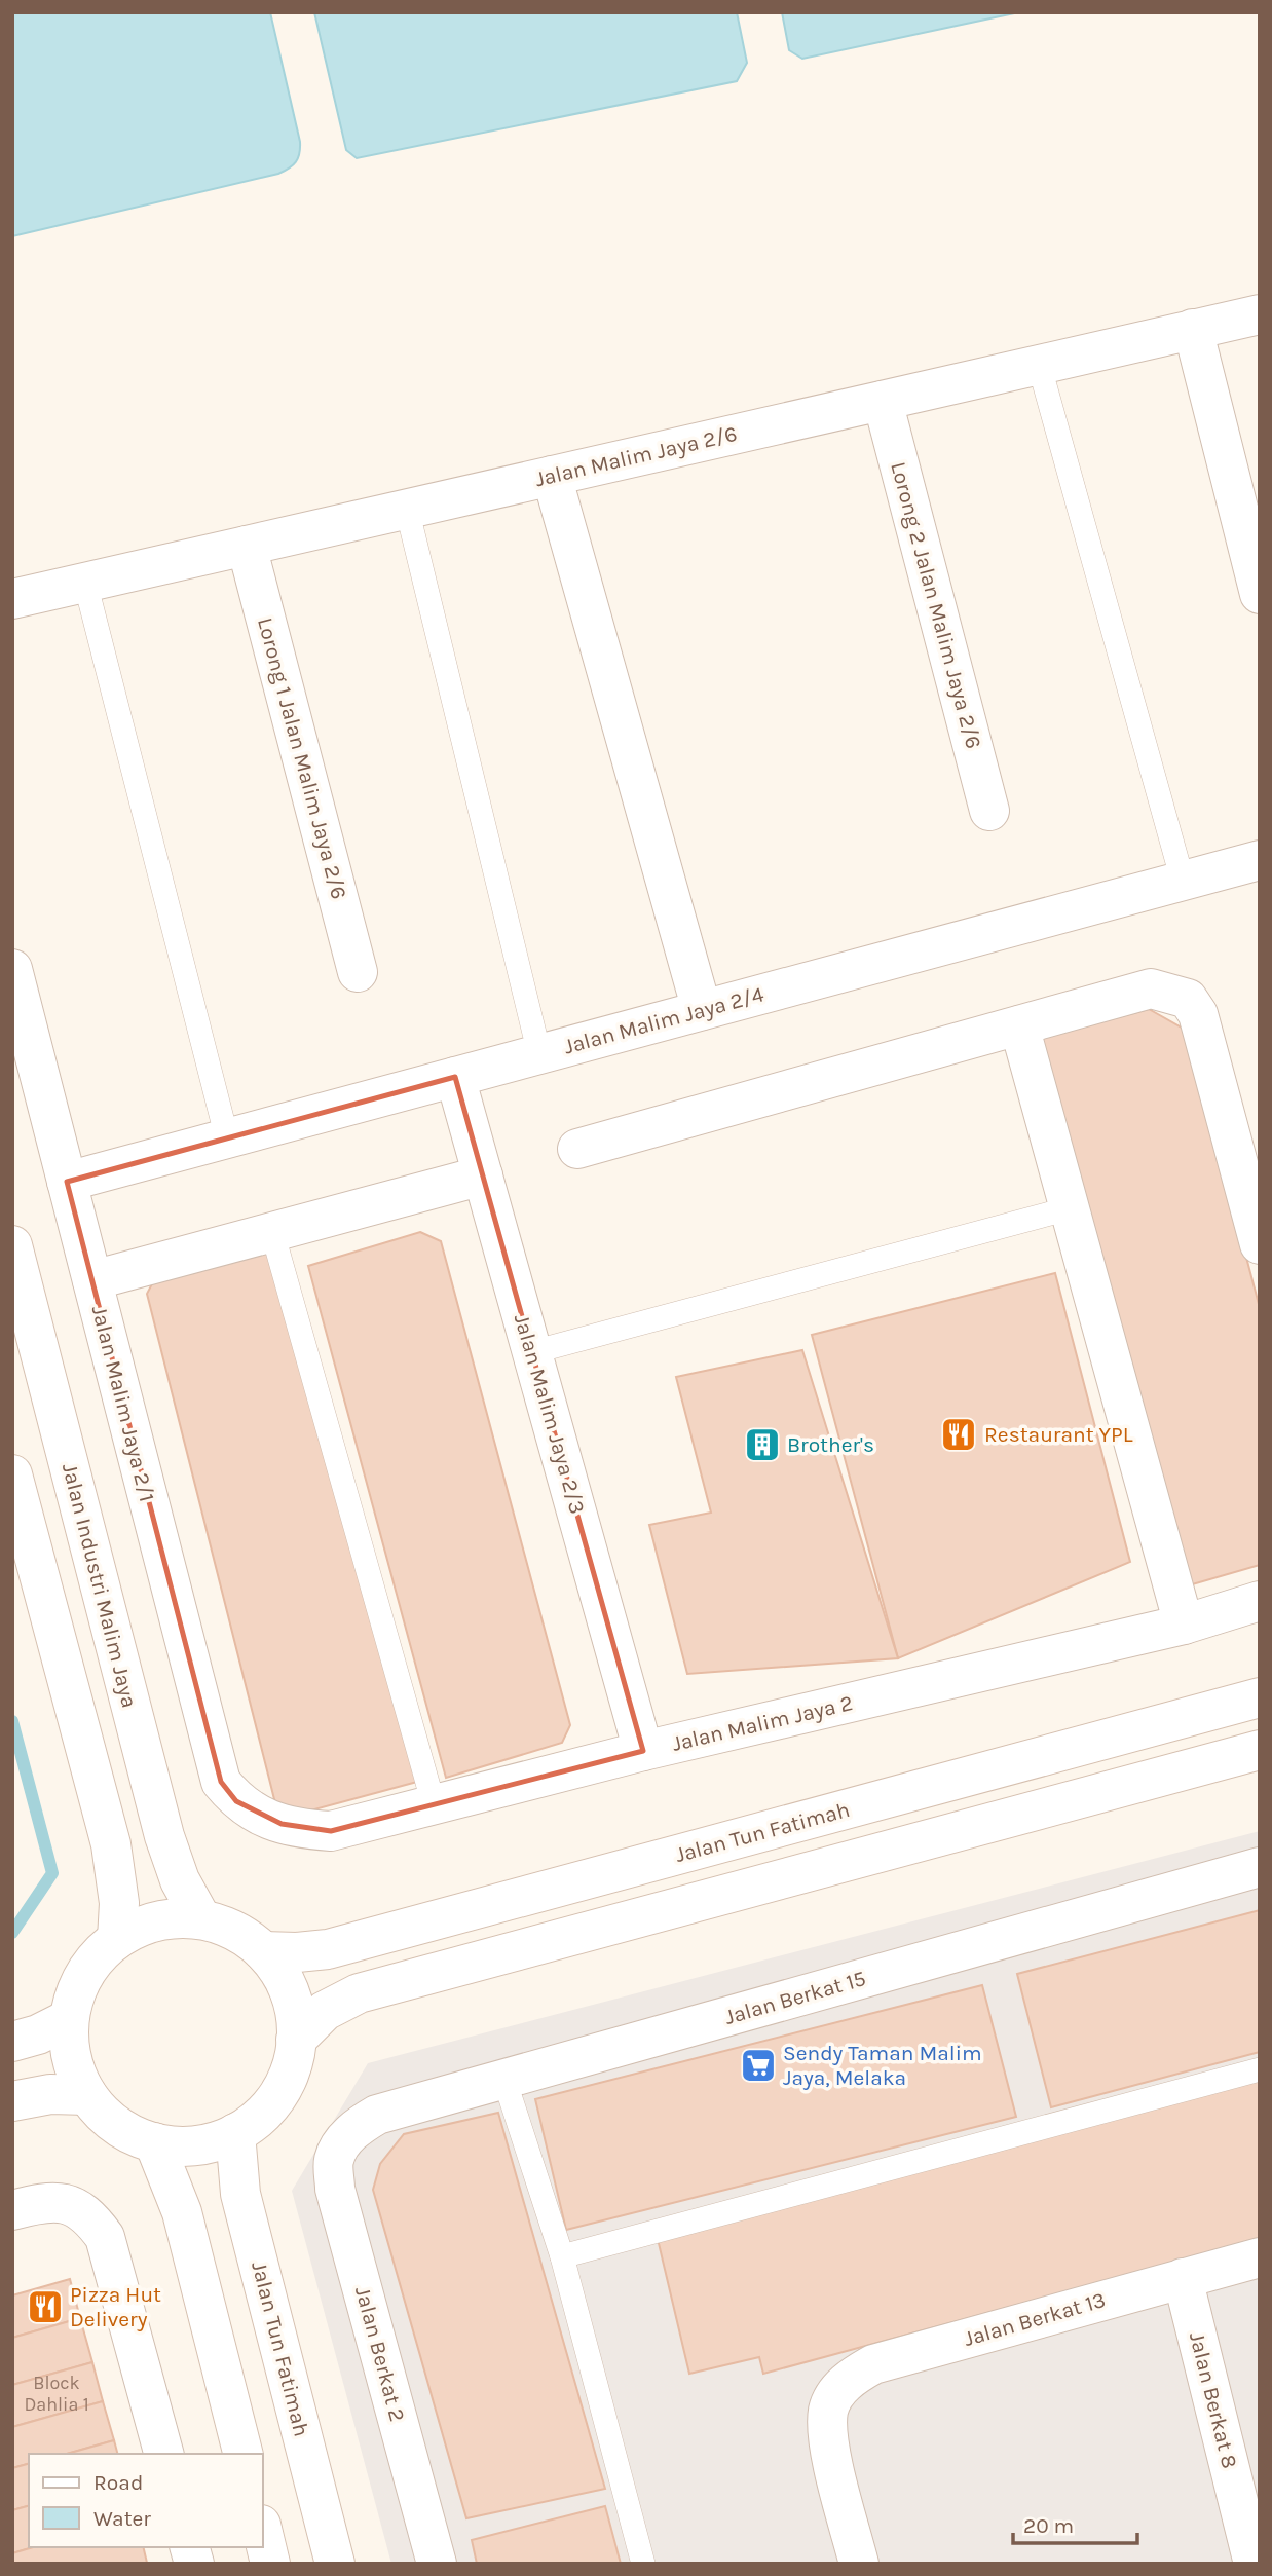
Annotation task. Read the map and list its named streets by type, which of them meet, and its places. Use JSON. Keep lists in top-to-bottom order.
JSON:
{
  "streets": {
    "street": [
      "Jalan Malim Jaya 2/6",
      "Lorong 2 Jalan Malim Jaya 2/6",
      "Lorong 1 Jalan Malim Jaya 2/6",
      "Jalan Malim Jaya 2/4",
      "Jalan Malim Jaya 2/1",
      "Jalan Malim Jaya 2/3",
      "Jalan Industri Malim Jaya",
      "Jalan Malim Jaya 2",
      "Jalan Tun Fatimah",
      "Jalan Berkat 15",
      "Jalan Berkat 13",
      "Jalan Berkat 2",
      "Jalan Berkat 8"
    ]
  },
  "crossings": [
    ["Jalan Malim Jaya 2/6", "Lorong 2 Jalan Malim Jaya 2/6"],
    ["Jalan Malim Jaya 2/6", "Lorong 1 Jalan Malim Jaya 2/6"],
    ["Jalan Malim Jaya 2/4", "Jalan Malim Jaya 2/1"],
    ["Jalan Malim Jaya 2/4", "Jalan Malim Jaya 2/3"],
    ["Jalan Malim Jaya 2/1", "Jalan Malim Jaya 2"],
    ["Jalan Malim Jaya 2/3", "Jalan Malim Jaya 2"],
    ["Jalan Industri Malim Jaya", "Jalan Tun Fatimah"],
    ["Jalan Berkat 15", "Jalan Berkat 2"],
    ["Jalan Berkat 13", "Jalan Berkat 8"]
  ],
  "places": {
    "restaurant": ["Restaurant YPL", "Pizza Hut Delivery"],
    "building": ["Brother's"],
    "supermarket": ["Sendy Taman Malim Jaya, Melaka"]
  },
  "house_numbers": ["Block Dahlia 1"],
  "legend": ["Road", "Water"],
  "scale_bar": "20 m"
}
